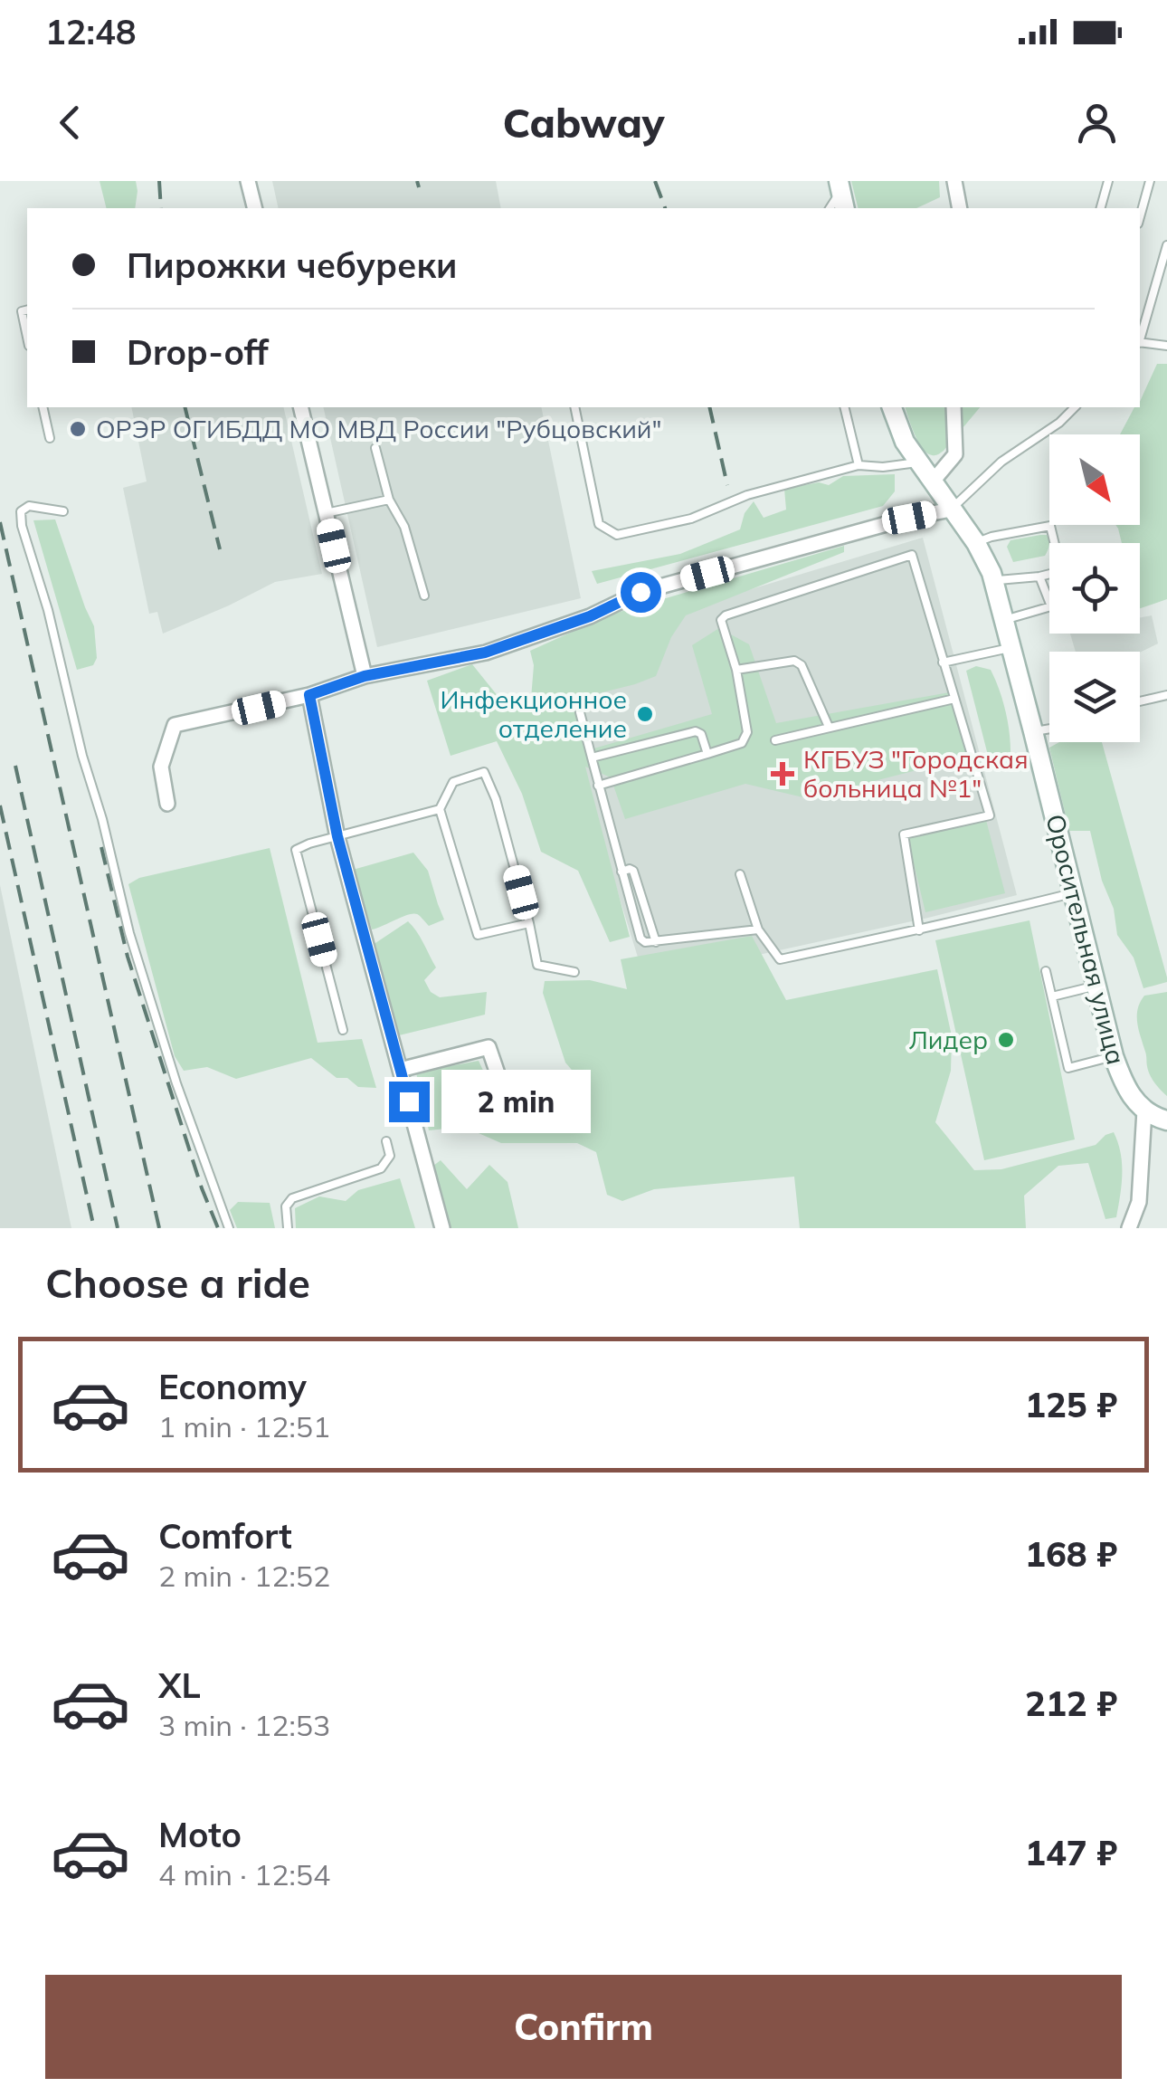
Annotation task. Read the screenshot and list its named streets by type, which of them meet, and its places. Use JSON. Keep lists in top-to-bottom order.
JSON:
{
  "streets": {
    "main road": ["Оросительная улица"]
  },
  "places": {
    "other": ["ОРЭР ОГИБДД МО МВД России \"Рубцовский\"", "Инфекционное отделение", "Лидер"],
    "health": ["КГБУЗ \"Городская больница №1\""]
  },
  "north": "bottom right",
  "page": {
    "status": "12:48",
    "header": "Cabway",
    "banner": ["Пирожки чебуреки", "Drop-off"],
    "bubble": "2 min",
    "heading": "Choose a ride",
    "list": [
      {
        "name": "Economy",
        "note": "1 min · 12:51",
        "value": "125 ₽"
      },
      {
        "name": "Comfort",
        "note": "2 min · 12:52",
        "value": "168 ₽"
      },
      {
        "name": "XL",
        "note": "3 min · 12:53",
        "value": "212 ₽"
      },
      {
        "name": "Moto",
        "note": "4 min · 12:54",
        "value": "147 ₽"
      }
    ],
    "buttons": "Confirm"
  }
}
